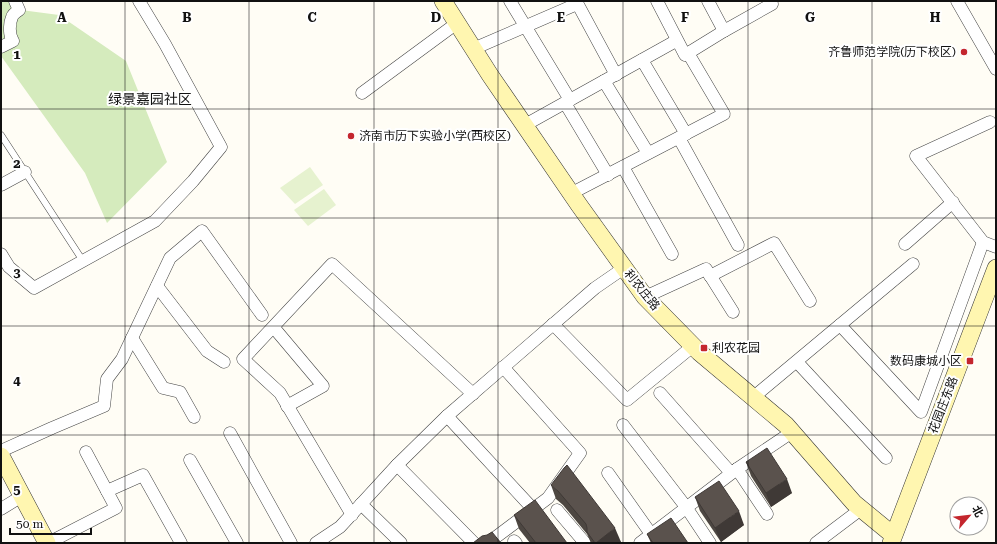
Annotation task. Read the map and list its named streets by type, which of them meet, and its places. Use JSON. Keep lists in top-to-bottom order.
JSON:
{
  "streets": {
    "street": ["利农庄路", "花园庄东路"]
  },
  "crossings": [
    ["利农庄路", "花园庄东路"]
  ],
  "districts": ["绿景嘉园社区"],
  "places": {
    "other": ["齐鲁师范学院(历下校区)", "济南市历下实验小学(西校区)"],
    "transit": ["利农花园", "数码康城小区"]
  },
  "scale_bar": "50 m",
  "north": "top right",
  "grid": {
    "columns": [
      "A",
      "B",
      "C",
      "D",
      "E",
      "F",
      "G",
      "H"
    ],
    "rows": [
      "1",
      "2",
      "3",
      "4",
      "5"
    ]
  }
}
